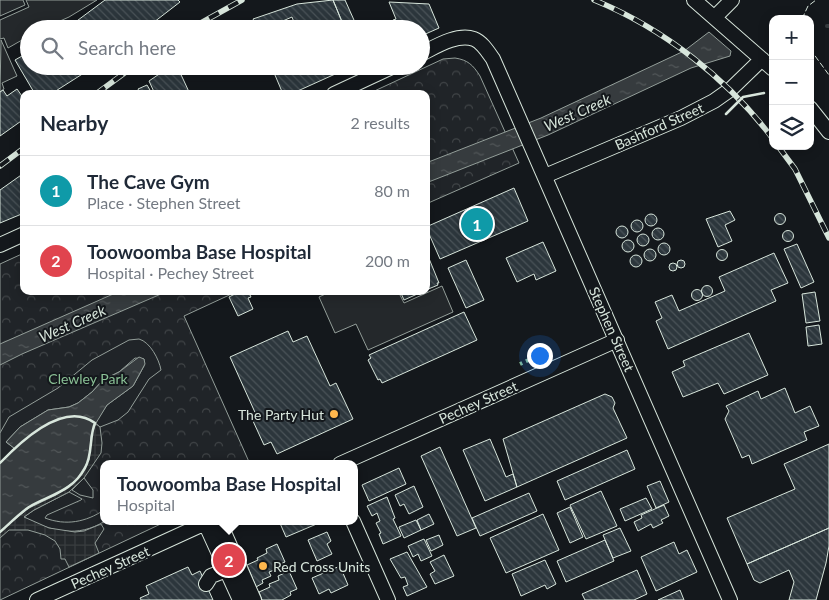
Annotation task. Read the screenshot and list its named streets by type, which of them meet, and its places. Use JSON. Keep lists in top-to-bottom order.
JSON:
{
  "streets": {
    "street": ["Bashford Street", "Stephen Street", "Pechey Street"]
  },
  "crossings": [
    ["Bashford Street", "Stephen Street"],
    ["Stephen Street", "Pechey Street"]
  ],
  "water": ["West Creek"],
  "parks": ["Clewley Park"],
  "places": ["The Party Hut", "Red Cross Units"],
  "page": {
    "map_buttons": ["+", "−"],
    "search": "Search here",
    "heading": ["Nearby", "2 results"],
    "list": [
      {
        "mark": "1",
        "name": "The Cave Gym",
        "note": "Place · Stephen Street",
        "value": "80 m"
      },
      {
        "mark": "2",
        "name": "Toowoomba Base Hospital",
        "note": "Hospital · Pechey Street",
        "value": "200 m"
      }
    ],
    "pins": ["1", "2"],
    "popup": ["Toowoomba Base Hospital", "Hospital"]
  }
}
